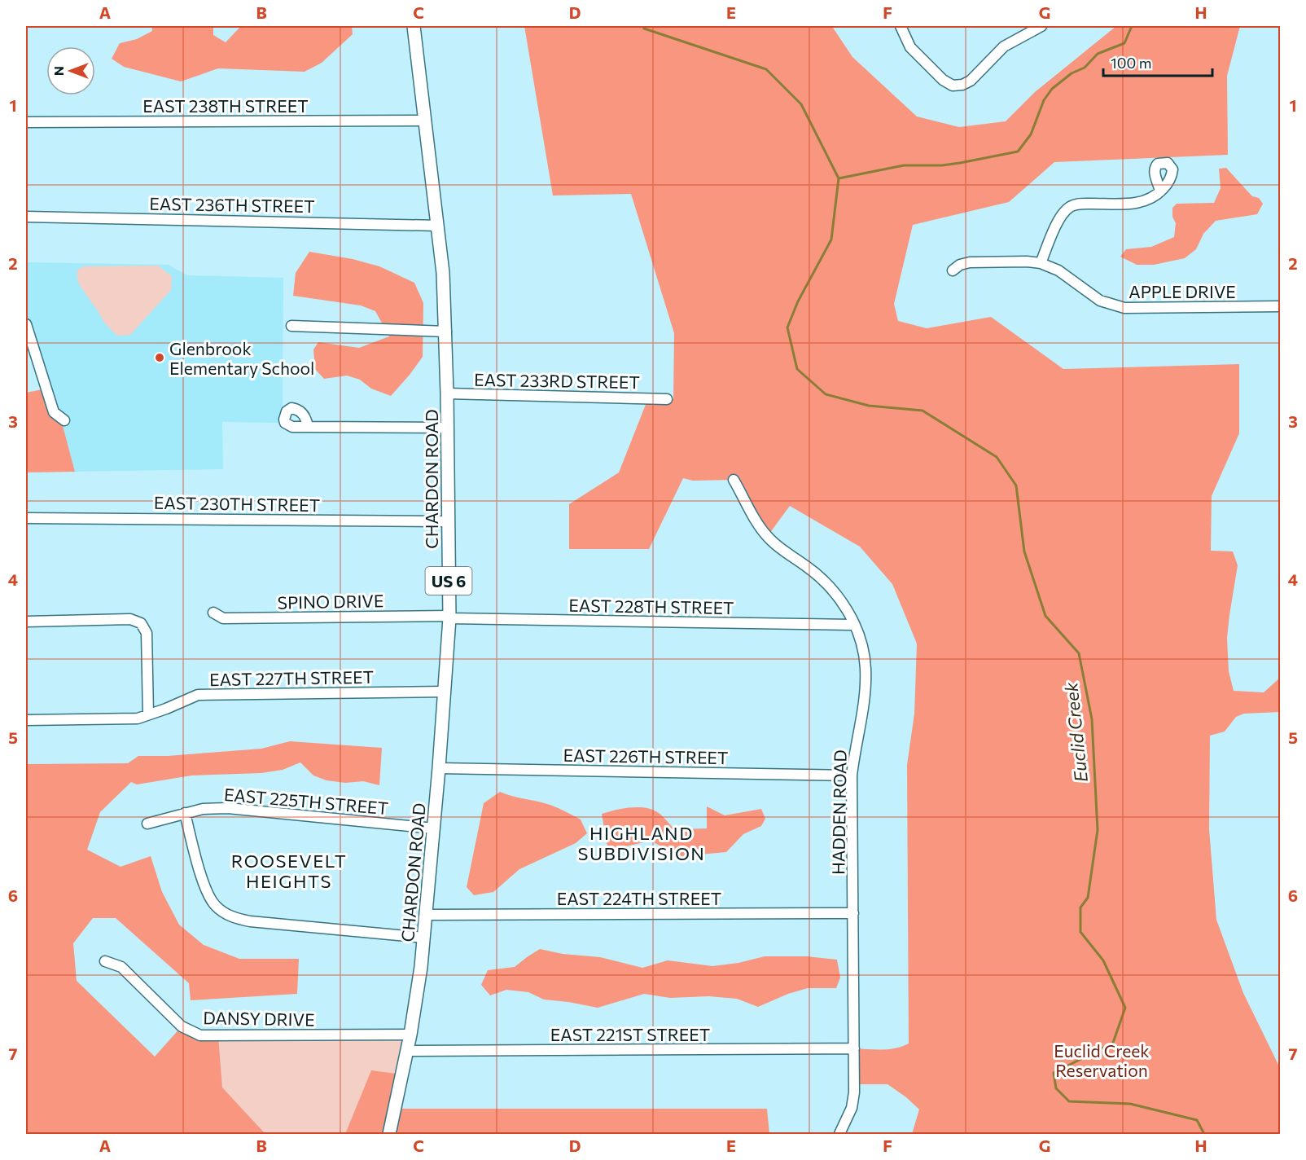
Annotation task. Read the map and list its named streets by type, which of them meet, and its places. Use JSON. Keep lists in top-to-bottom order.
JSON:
{
  "streets": {
    "main road": ["CHARDON ROAD", "US 6"],
    "street": [
      "EAST 238TH STREET",
      "EAST 236TH STREET",
      "APPLE DRIVE",
      "EAST 233RD STREET",
      "EAST 230TH STREET",
      "SPINO DRIVE",
      "EAST 228TH STREET",
      "EAST 227TH STREET",
      "EAST 226TH STREET",
      "EAST 225TH STREET",
      "HADDEN ROAD",
      "EAST 224TH STREET",
      "DANSY DRIVE",
      "EAST 221ST STREET"
    ]
  },
  "crossings": [
    ["EAST 238TH STREET", "CHARDON ROAD"],
    ["EAST 236TH STREET", "CHARDON ROAD"],
    ["EAST 233RD STREET", "CHARDON ROAD"],
    ["CHARDON ROAD", "EAST 230TH STREET"],
    ["CHARDON ROAD", "SPINO DRIVE"],
    ["CHARDON ROAD", "EAST 228TH STREET"],
    ["CHARDON ROAD", "EAST 227TH STREET"],
    ["CHARDON ROAD", "EAST 226TH STREET"],
    ["CHARDON ROAD", "EAST 225TH STREET"],
    ["CHARDON ROAD", "EAST 224TH STREET"],
    ["CHARDON ROAD", "DANSY DRIVE"],
    ["CHARDON ROAD", "EAST 221ST STREET"],
    ["SPINO DRIVE", "EAST 228TH STREET"],
    ["EAST 228TH STREET", "HADDEN ROAD"],
    ["EAST 226TH STREET", "HADDEN ROAD"],
    ["HADDEN ROAD", "EAST 224TH STREET"],
    ["HADDEN ROAD", "EAST 221ST STREET"]
  ],
  "districts": ["HIGHLAND SUBDIVISION", "ROOSEVELT HEIGHTS"],
  "water": ["Euclid Creek"],
  "parks": ["Euclid Creek Reservation"],
  "places": ["Glenbrook Elementary School"],
  "scale_bar": "100 m",
  "north": "left",
  "grid": {
    "columns": [
      "A",
      "B",
      "C",
      "D",
      "E",
      "F",
      "G",
      "H"
    ],
    "rows": [
      "1",
      "2",
      "3",
      "4",
      "5",
      "6",
      "7"
    ]
  }
}
